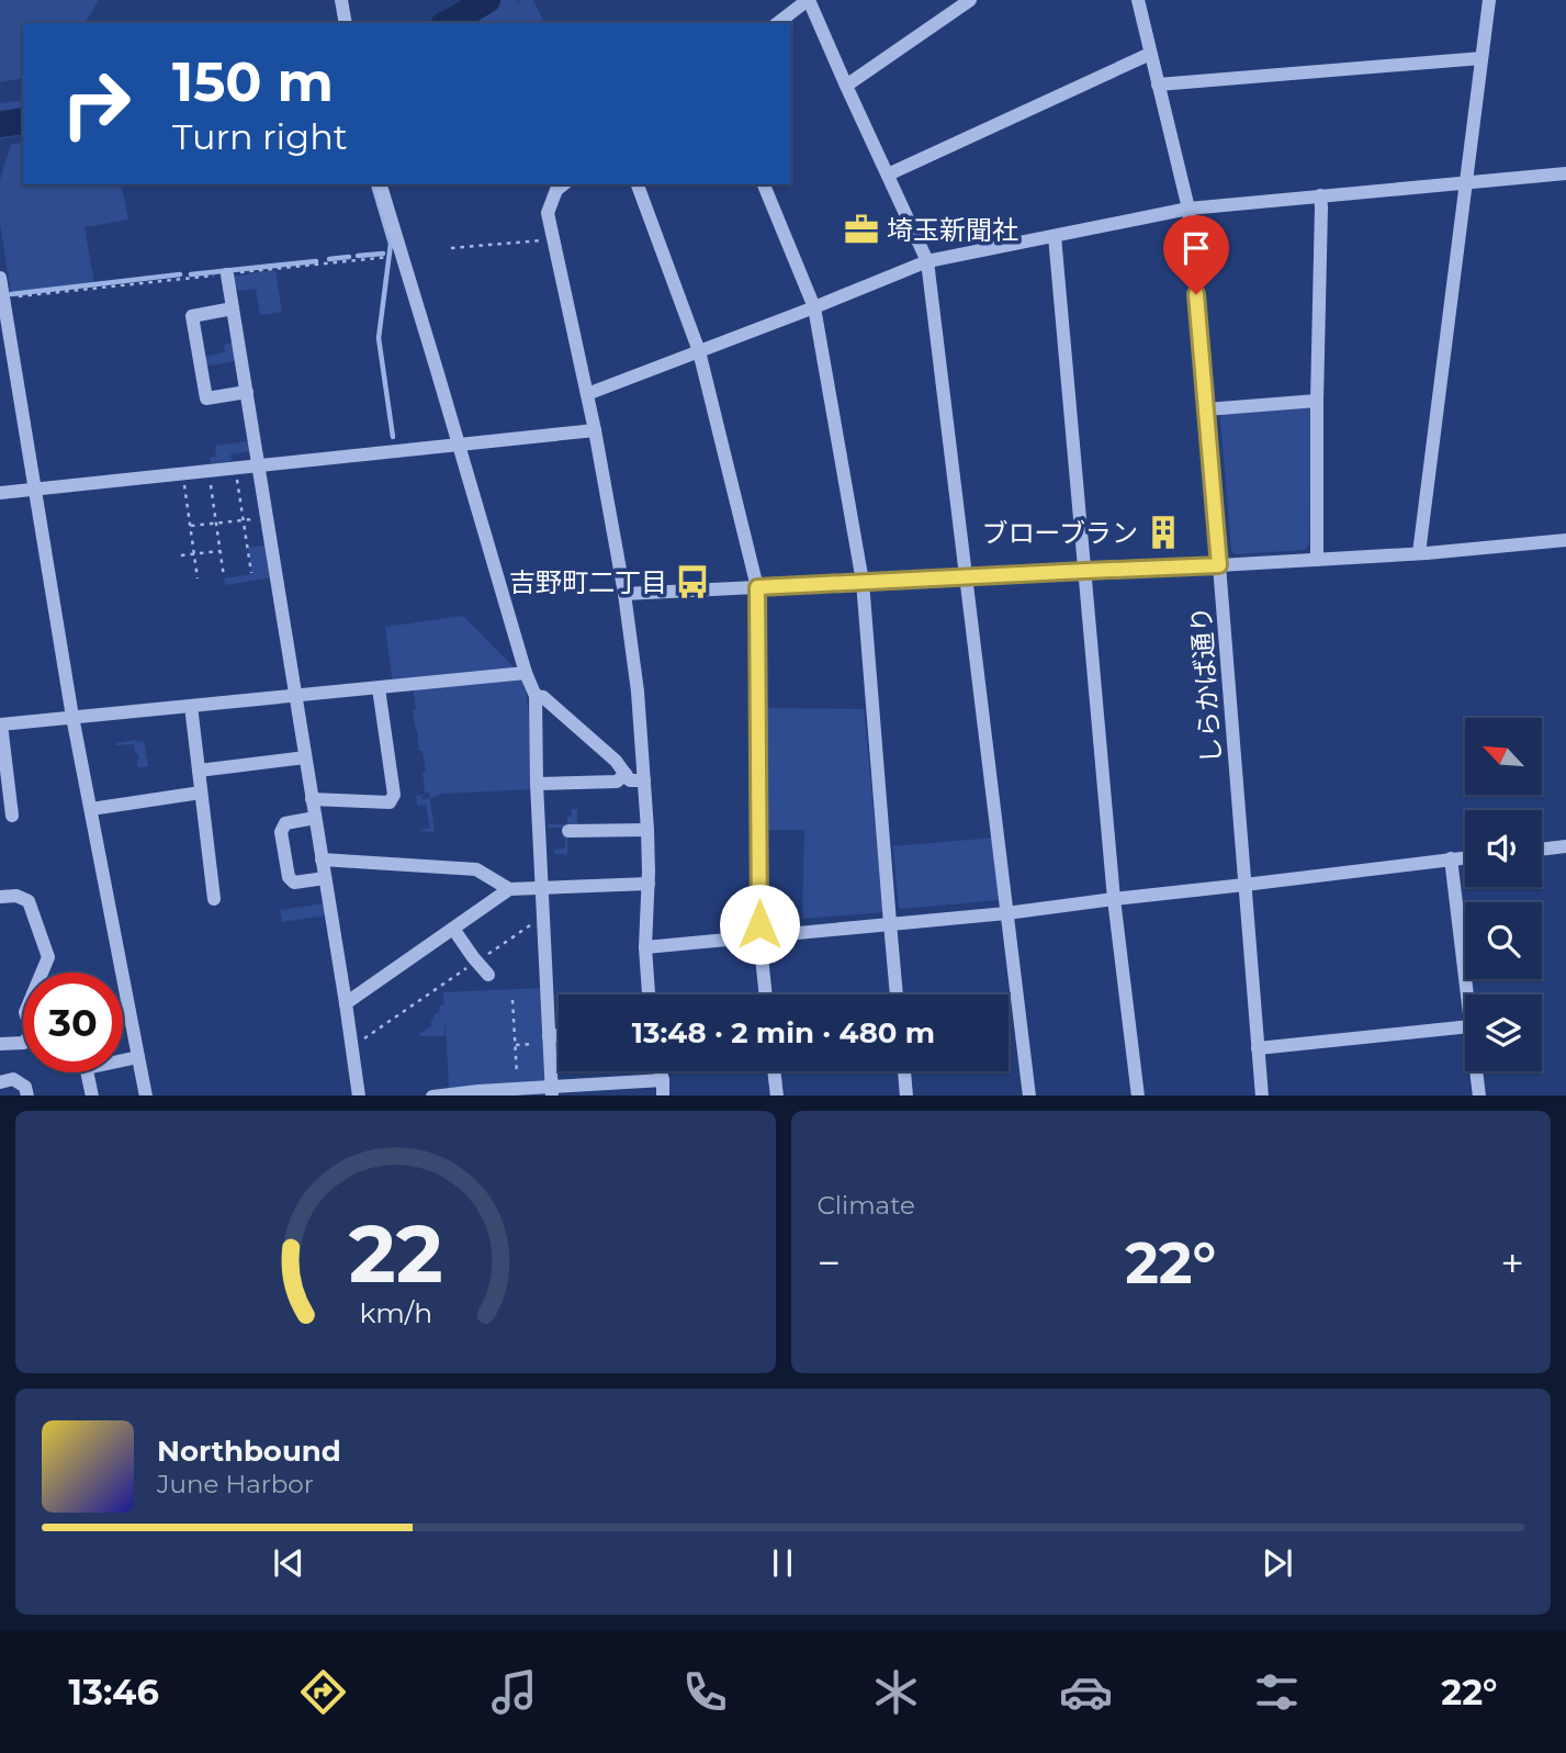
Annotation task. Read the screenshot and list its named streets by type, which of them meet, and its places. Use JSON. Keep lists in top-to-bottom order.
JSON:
{
  "streets": {
    "street": ["しらかば通り"]
  },
  "places": {
    "office": ["埼玉新聞社"],
    "building": ["ブローブラン"],
    "bus stop": ["吉野町二丁目"]
  },
  "north": "top left",
  "page": {
    "turn": ["150 m", "Turn right"],
    "limit": "30",
    "trip": "13:48 · 2 min · 480 m",
    "tile": "Climate",
    "heat": ["−", "22°", "+"],
    "song": ["Northbound", "June Harbor"],
    "tabs": ["13:46", "22°"],
    "gauge": ["22", "km/h"]
  }
}
